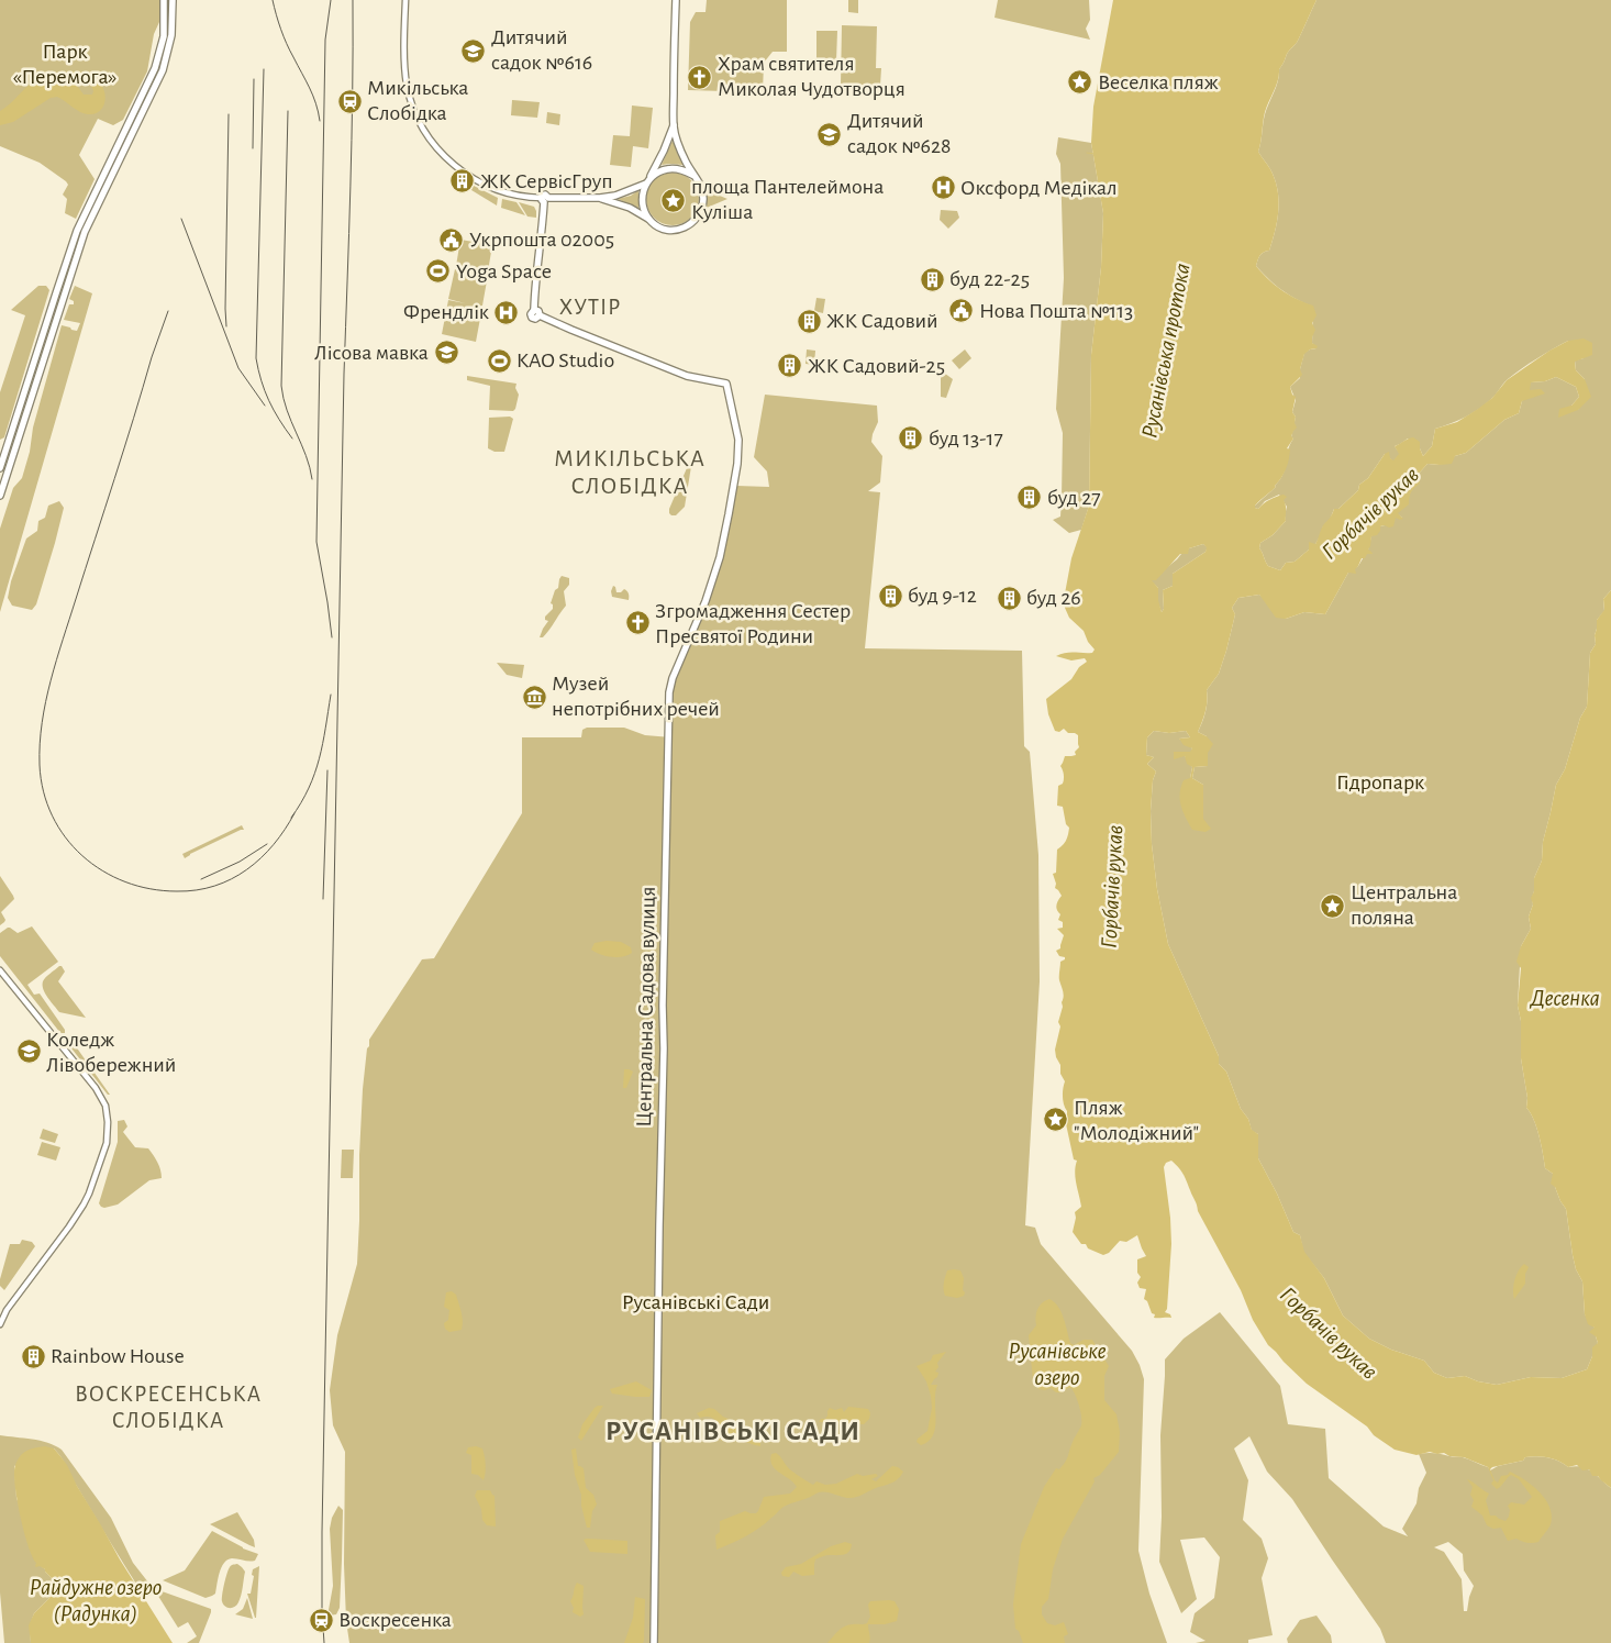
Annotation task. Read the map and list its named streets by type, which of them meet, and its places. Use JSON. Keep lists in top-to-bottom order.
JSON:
{
  "streets": {
    "main road": ["Центральна Садова вулиця"]
  },
  "districts": [
    "ХУТІР",
    "МИКІЛЬСЬКА СЛОБІДКА",
    "ВОСКРЕСЕНСЬКА СЛОБІДКА",
    "РУСАНІВСЬКІ САДИ"
  ],
  "water": [
    "Русанівська протока",
    "Горбачів рукав",
    "Десенка",
    "Русанівське озеро",
    "Райдужне озеро (Радунка)"
  ],
  "parks": ["Парк «Перемога»", "Гідропарк", "Русанівські Сади"],
  "places": {
    "school or university": [
      "Дитячий садок №616",
      "Дитячий садок №628",
      "Лісова мавка",
      "Коледж Лівобережний"
    ],
    "church": ["Храм святителя Миколая Чудотворця", "Згромадження Сестер Пресвятої Родини"],
    "place": [
      "Веселка пляж",
      "площа Пантелеймона Куліша",
      "Центральна поляна",
      "Пляж \"Молодіжний\""
    ],
    "station": ["Микільська Слобідка", "Воскресенка"],
    "building": [
      "ЖК СервісГруп",
      "буд 22-25",
      "ЖК Садовий",
      "ЖК Садовий-25",
      "буд 13-17",
      "буд 27",
      "буд 9-12",
      "буд 26",
      "Rainbow House"
    ],
    "hospital": ["Оксфорд Медікал", "Френдлік"],
    "public building": ["Укрпошта 02005", "Нова Пошта №113"],
    "sports": ["Yoga Space", "KAO Studio"],
    "museum": ["Музей непотрібних речей"]
  }
}
